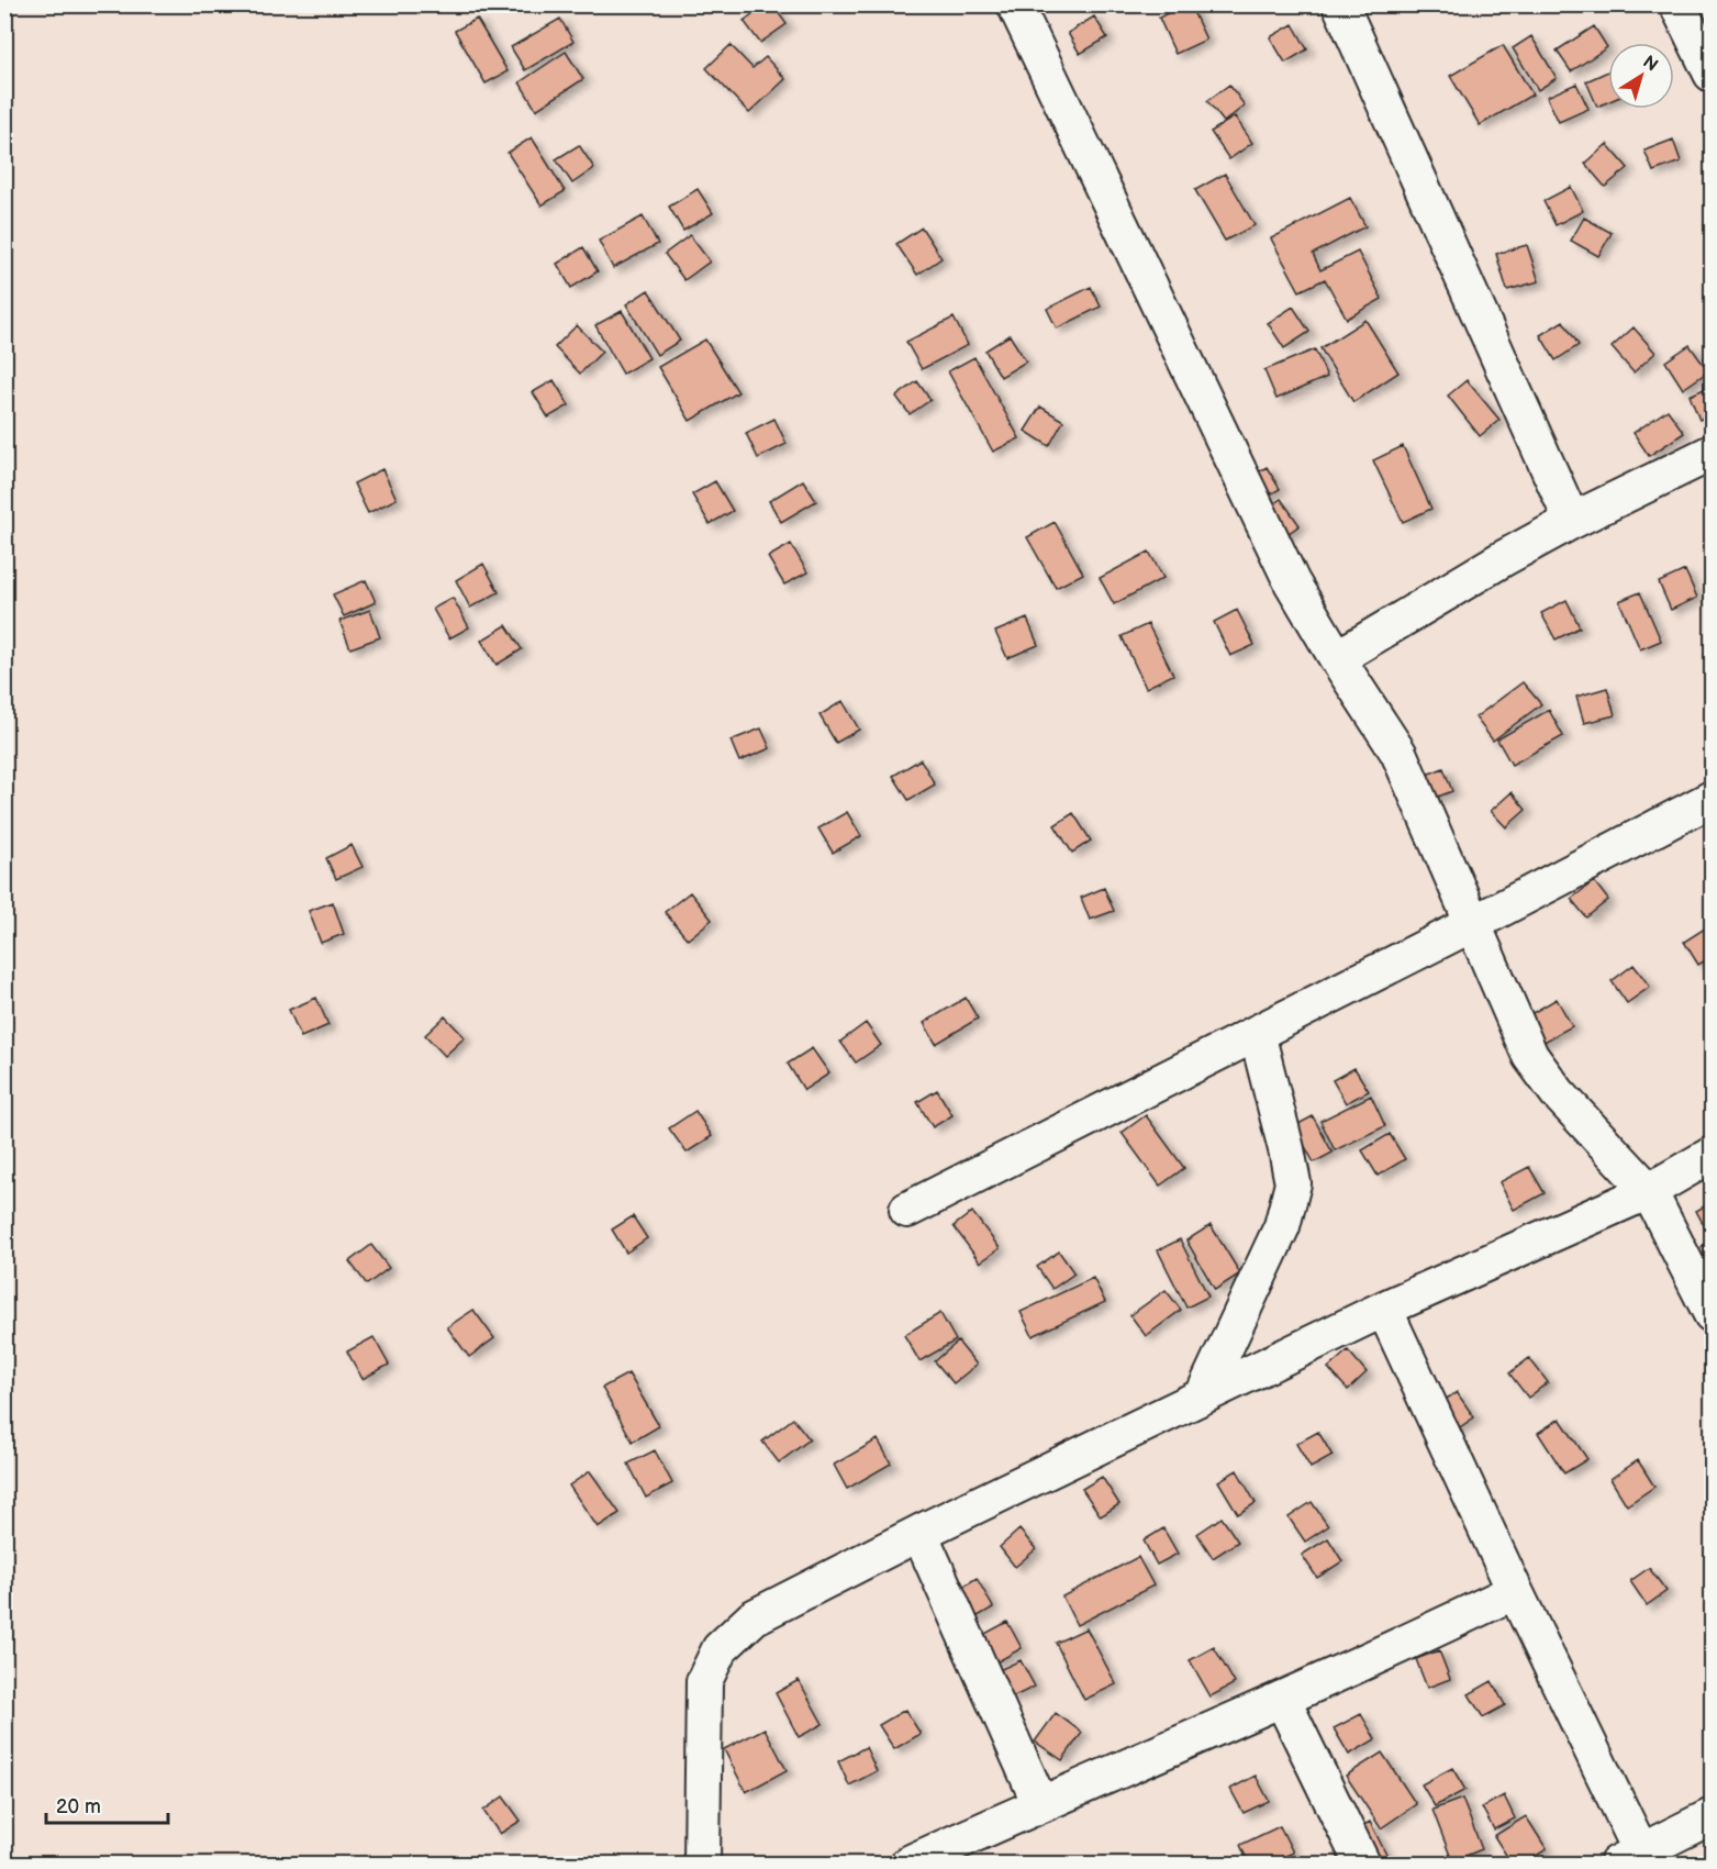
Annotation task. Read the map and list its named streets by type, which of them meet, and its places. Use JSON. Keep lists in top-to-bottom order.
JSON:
{
  "scale_bar": "20 m",
  "north": "top right"
}
